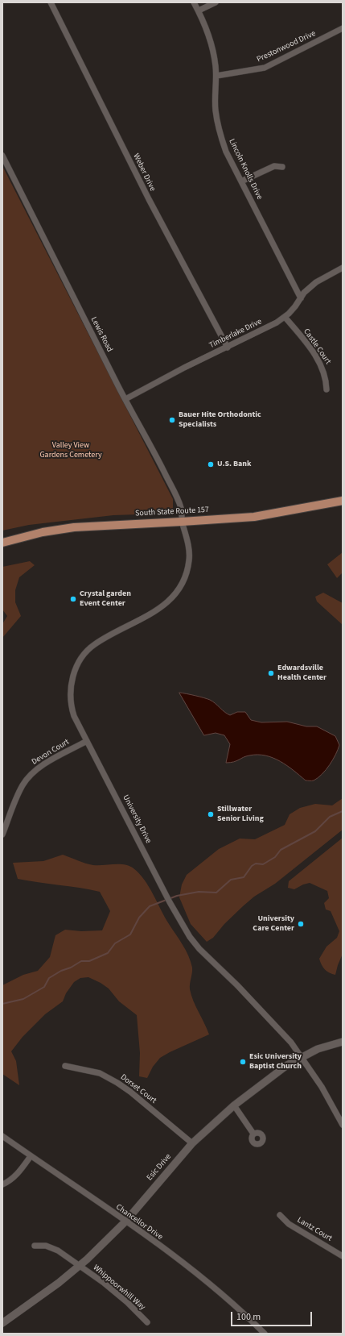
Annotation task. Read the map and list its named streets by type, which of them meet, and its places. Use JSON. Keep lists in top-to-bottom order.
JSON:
{
  "streets": {
    "main road": ["South State Route 157"],
    "street": [
      "Prestonwood Drive",
      "Lincoln Knolls Drive",
      "Weber Drive",
      "Timberlake Drive",
      "Lewis Road",
      "Castle Court",
      "Devon Court",
      "University Drive",
      "Dorset Court",
      "Esic Drive",
      "Chancellor Drive",
      "Lantz Court",
      "Whippoorwhill Way"
    ]
  },
  "crossings": [
    ["Prestonwood Drive", "Lincoln Knolls Drive"],
    ["Lincoln Knolls Drive", "Timberlake Drive"],
    ["Weber Drive", "Timberlake Drive"],
    ["Timberlake Drive", "Lewis Road"],
    ["Timberlake Drive", "Castle Court"],
    ["Lewis Road", "South State Route 157"],
    ["Lewis Road", "University Drive"],
    ["South State Route 157", "University Drive"],
    ["Devon Court", "University Drive"],
    ["University Drive", "Esic Drive"],
    ["Dorset Court", "Esic Drive"],
    ["Esic Drive", "Chancellor Drive"],
    ["Esic Drive", "Whippoorwhill Way"]
  ],
  "parks": ["Valley View Gardens Cemetery"],
  "places": [
    "Bauer Hite Orthodontic Specialists",
    "U.S. Bank",
    "Crystal garden Event Center",
    "Edwardsville Health Center",
    "Stillwater Senior Living",
    "University Care Center",
    "Esic University Baptist Church"
  ],
  "scale_bar": "100 m"
}
